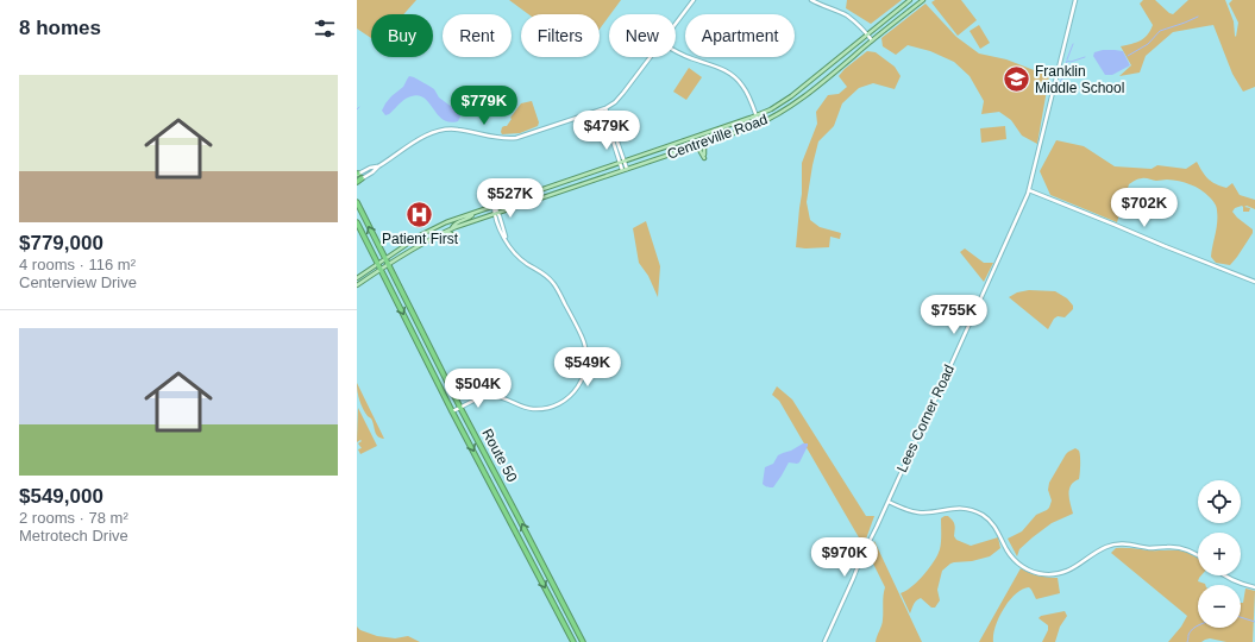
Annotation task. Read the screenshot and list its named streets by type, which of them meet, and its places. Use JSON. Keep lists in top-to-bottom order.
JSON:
{
  "streets": {
    "highway": ["Route 50"],
    "main road": ["Centreville Road"],
    "street": ["Lees Corner Road"]
  },
  "crossings": [
    ["Centreville Road", "Route 50"]
  ],
  "places": {
    "school or university": ["Franklin Middle School"],
    "hospital": ["Patient First"]
  },
  "page": {
    "heading": "8 homes",
    "chip": [
      "Buy",
      "Rent",
      "Filters",
      "New",
      "Apartment"
    ],
    "list": [
      {
        "name": "$779,000",
        "note": "4 rooms · 116 m² · Centerview Drive"
      },
      {
        "name": "$549,000",
        "note": "2 rooms · 78 m² · Metrotech Drive"
      }
    ],
    "price": [
      "$779K",
      "$479K",
      "$527K",
      "$702K",
      "$755K",
      "$549K",
      "$504K",
      "$970K"
    ],
    "map_buttons": ["+", "−"]
  }
}
